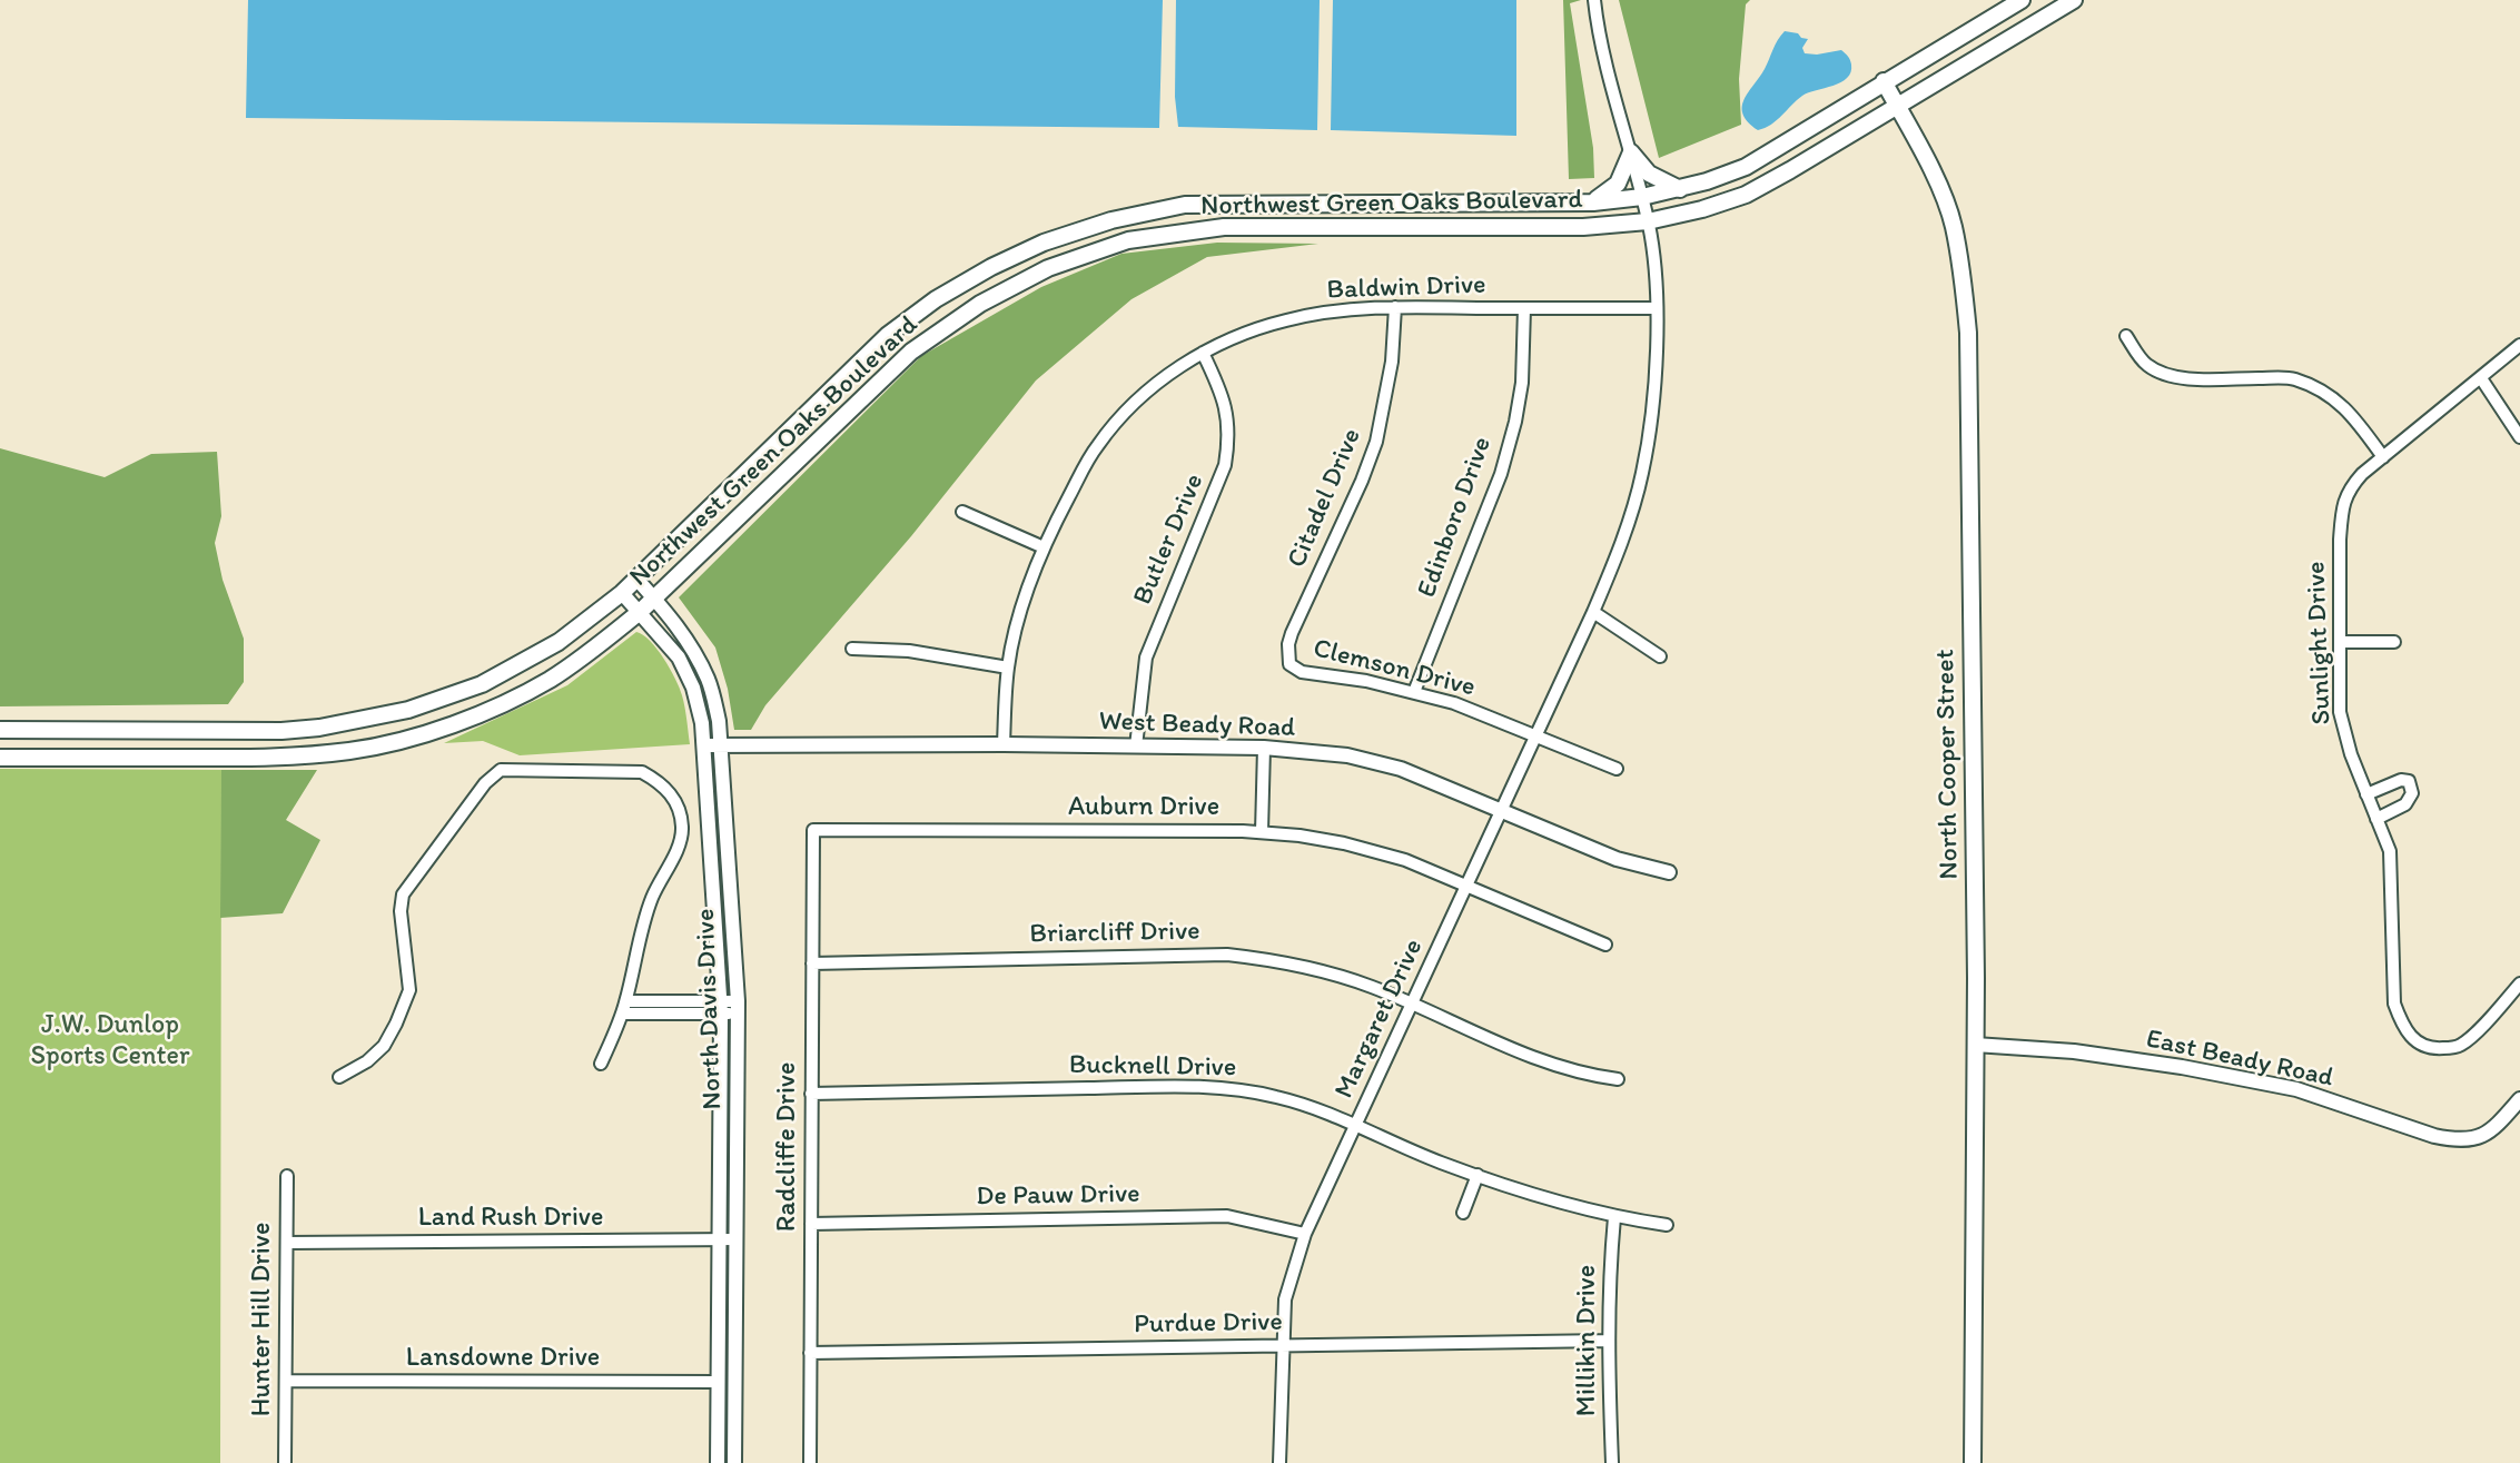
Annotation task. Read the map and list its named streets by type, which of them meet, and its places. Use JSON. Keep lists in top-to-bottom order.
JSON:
{
  "streets": {
    "main road": ["Northwest Green Oaks Boulevard", "North Cooper Street"],
    "street": [
      "Baldwin Drive",
      "Citadel Drive",
      "Edinboro Drive",
      "Butler Drive",
      "Sunlight Drive",
      "Clemson Drive",
      "West Beady Road",
      "Auburn Drive",
      "Briarcliff Drive",
      "North Davis Drive",
      "Margaret Drive",
      "East Beady Road",
      "Bucknell Drive",
      "Radcliffe Drive",
      "De Pauw Drive",
      "Land Rush Drive",
      "Hunter Hill Drive",
      "Purdue Drive",
      "Millikin Drive",
      "Lansdowne Drive"
    ]
  },
  "crossings": [
    ["Northwest Green Oaks Boulevard", "North Cooper Street"],
    ["Northwest Green Oaks Boulevard", "North Davis Drive"],
    ["Northwest Green Oaks Boulevard", "Margaret Drive"],
    ["Baldwin Drive", "Citadel Drive"],
    ["Baldwin Drive", "Edinboro Drive"],
    ["Baldwin Drive", "Butler Drive"],
    ["Baldwin Drive", "West Beady Road"],
    ["Baldwin Drive", "Margaret Drive"],
    ["Citadel Drive", "Clemson Drive"],
    ["Edinboro Drive", "Clemson Drive"],
    ["Butler Drive", "West Beady Road"],
    ["Clemson Drive", "Margaret Drive"],
    ["West Beady Road", "North Davis Drive"],
    ["West Beady Road", "Margaret Drive"],
    ["North Cooper Street", "East Beady Road"],
    ["Auburn Drive", "Margaret Drive"],
    ["Auburn Drive", "Radcliffe Drive"],
    ["Briarcliff Drive", "Margaret Drive"],
    ["Briarcliff Drive", "Radcliffe Drive"],
    ["North Davis Drive", "Land Rush Drive"],
    ["North Davis Drive", "Lansdowne Drive"],
    ["Margaret Drive", "Bucknell Drive"],
    ["Margaret Drive", "De Pauw Drive"],
    ["Margaret Drive", "Purdue Drive"],
    ["Bucknell Drive", "Radcliffe Drive"],
    ["Bucknell Drive", "Millikin Drive"],
    ["Radcliffe Drive", "De Pauw Drive"],
    ["Radcliffe Drive", "Purdue Drive"],
    ["Land Rush Drive", "Hunter Hill Drive"],
    ["Hunter Hill Drive", "Lansdowne Drive"],
    ["Purdue Drive", "Millikin Drive"]
  ],
  "parks": ["J.W. Dunlop Sports Center"]
}
